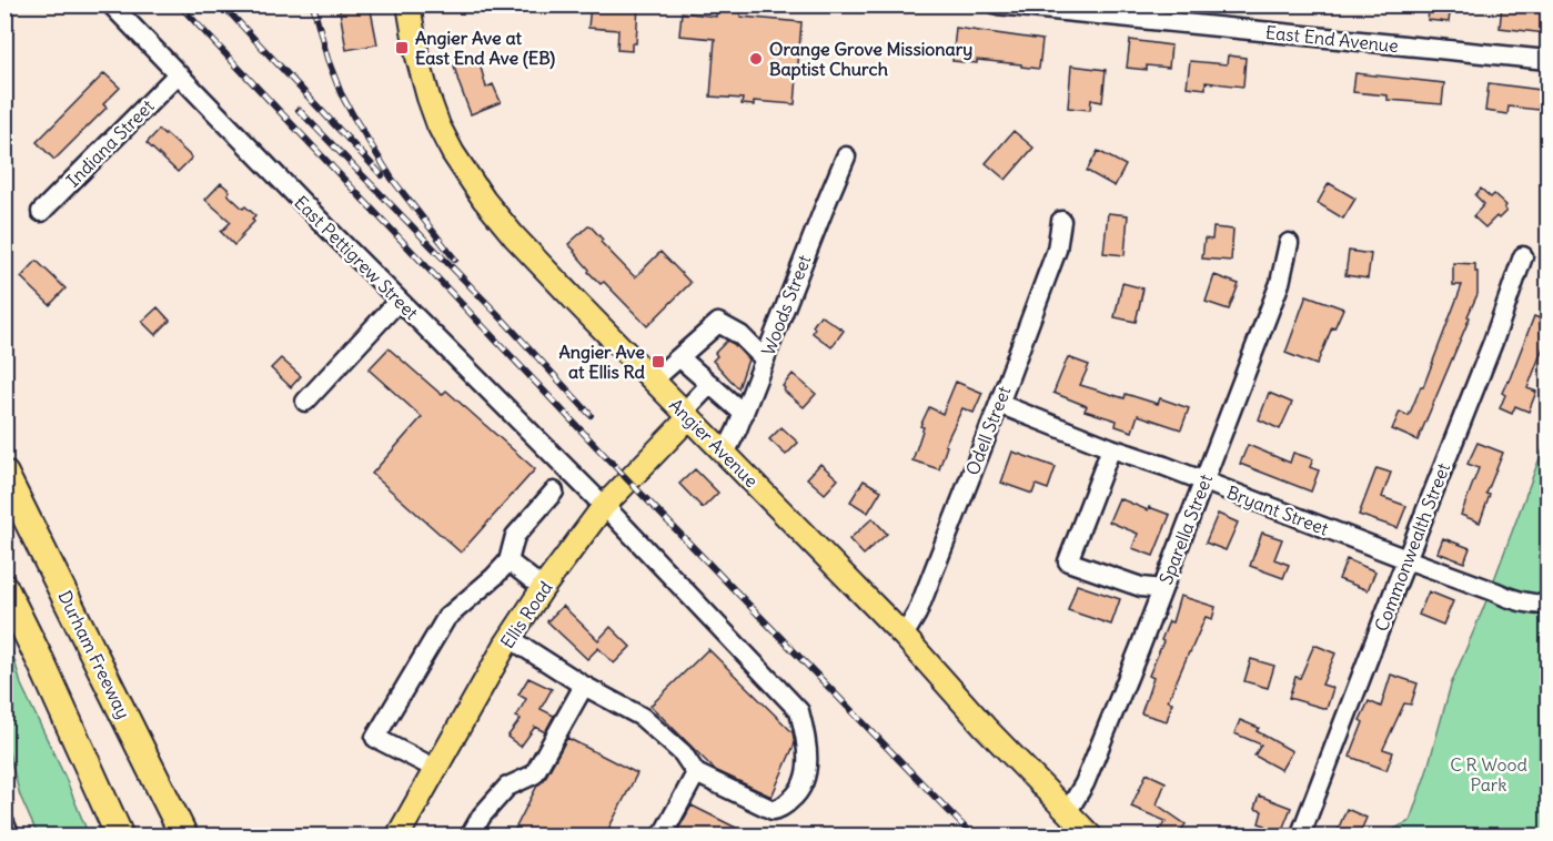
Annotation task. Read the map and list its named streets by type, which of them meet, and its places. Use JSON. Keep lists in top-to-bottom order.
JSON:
{
  "streets": {
    "highway": ["Durham Freeway"],
    "main road": ["Angier Avenue", "Ellis Road"],
    "street": [
      "East End Avenue",
      "Indiana Street",
      "East Pettigrew Street",
      "Woods Street",
      "Odell Street",
      "Bryant Street",
      "Sparella Street",
      "Commonwealth Street"
    ]
  },
  "crossings": [
    ["Indiana Street", "East Pettigrew Street"],
    ["East Pettigrew Street", "Ellis Road"],
    ["Woods Street", "Angier Avenue"],
    ["Odell Street", "Angier Avenue"],
    ["Odell Street", "Bryant Street"],
    ["Angier Avenue", "Sparella Street"],
    ["Angier Avenue", "Ellis Road"],
    ["Bryant Street", "Sparella Street"],
    ["Bryant Street", "Commonwealth Street"]
  ],
  "parks": ["C R Wood Park"],
  "places": {
    "transit": ["Angier Ave at East End Ave (EB)", "Angier Ave at Ellis Rd"],
    "other": ["Orange Grove Missionary Baptist Church"]
  }
}
